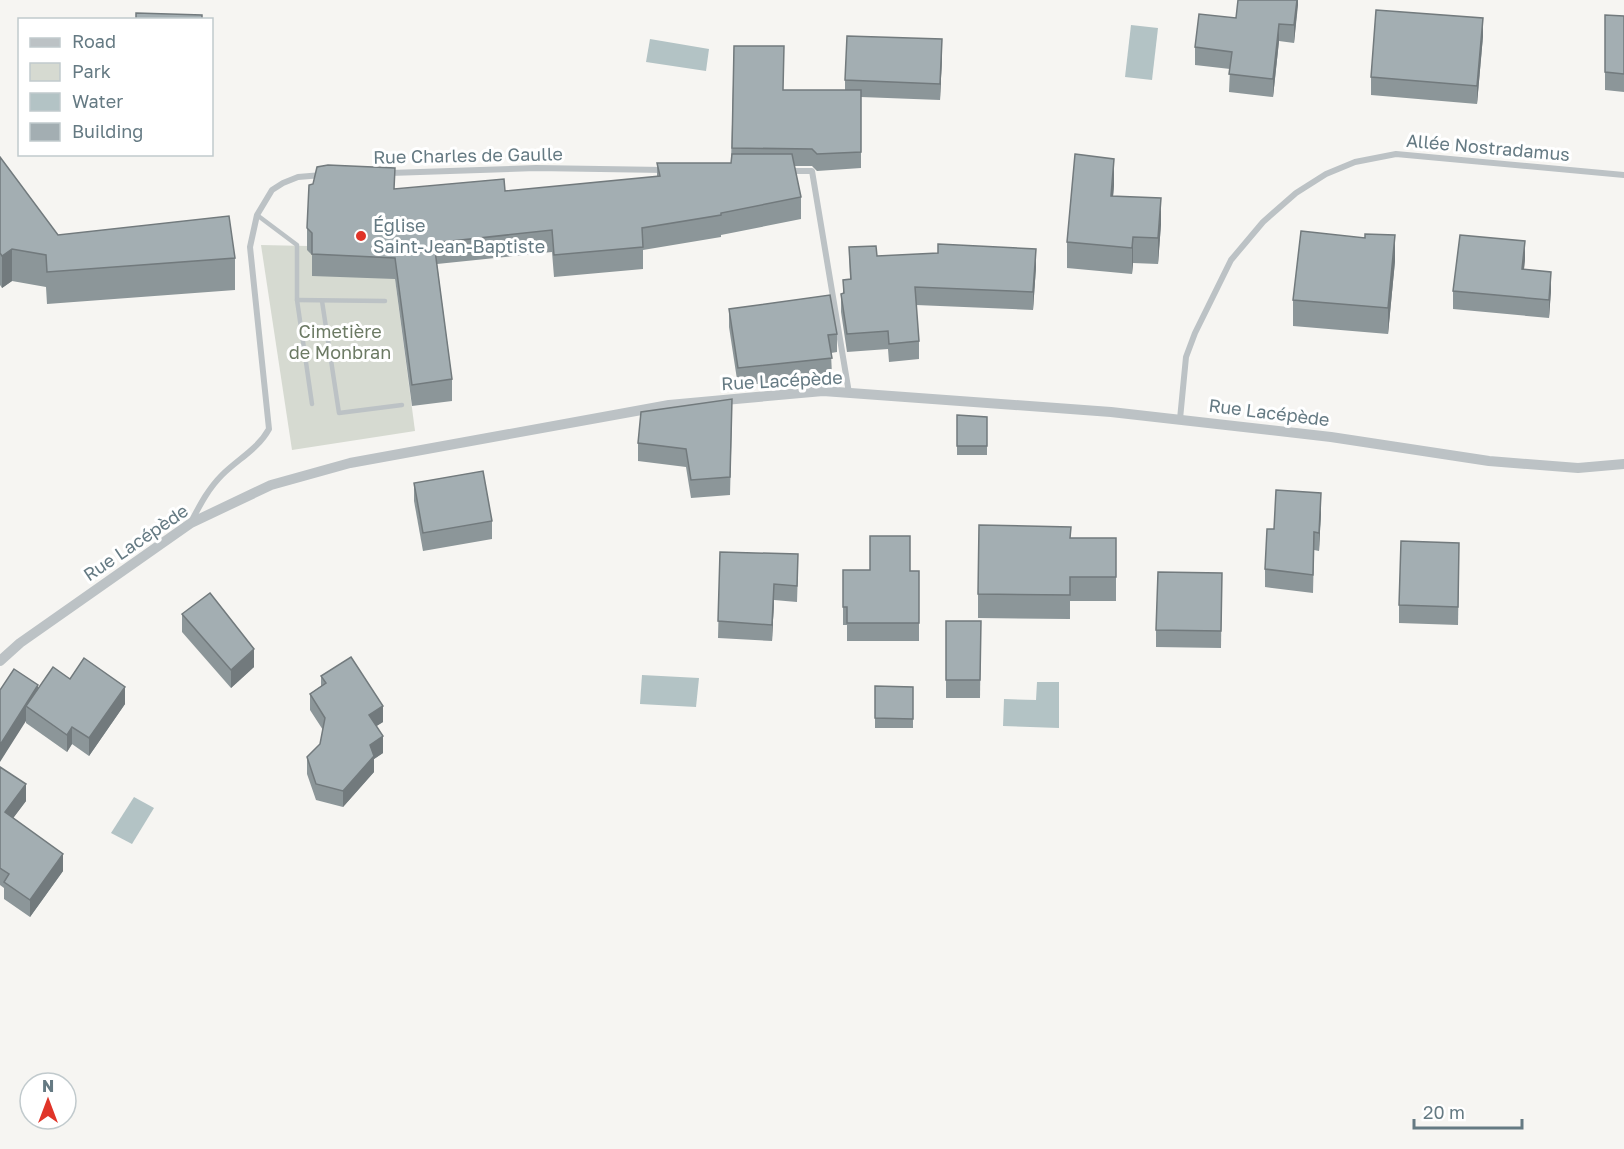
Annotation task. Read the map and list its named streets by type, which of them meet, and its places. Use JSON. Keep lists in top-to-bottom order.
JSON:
{
  "streets": {
    "street": ["Allée Nostradamus", "Rue Charles de Gaulle", "Rue Lacépède"]
  },
  "crossings": [
    ["Allée Nostradamus", "Rue Lacépède"]
  ],
  "parks": ["Cimetière de Monbran"],
  "places": ["Église Saint-Jean-Baptiste"],
  "legend": [
    "Road",
    "Park",
    "Water",
    "Building"
  ],
  "scale_bar": "20 m",
  "north": "top"
}
